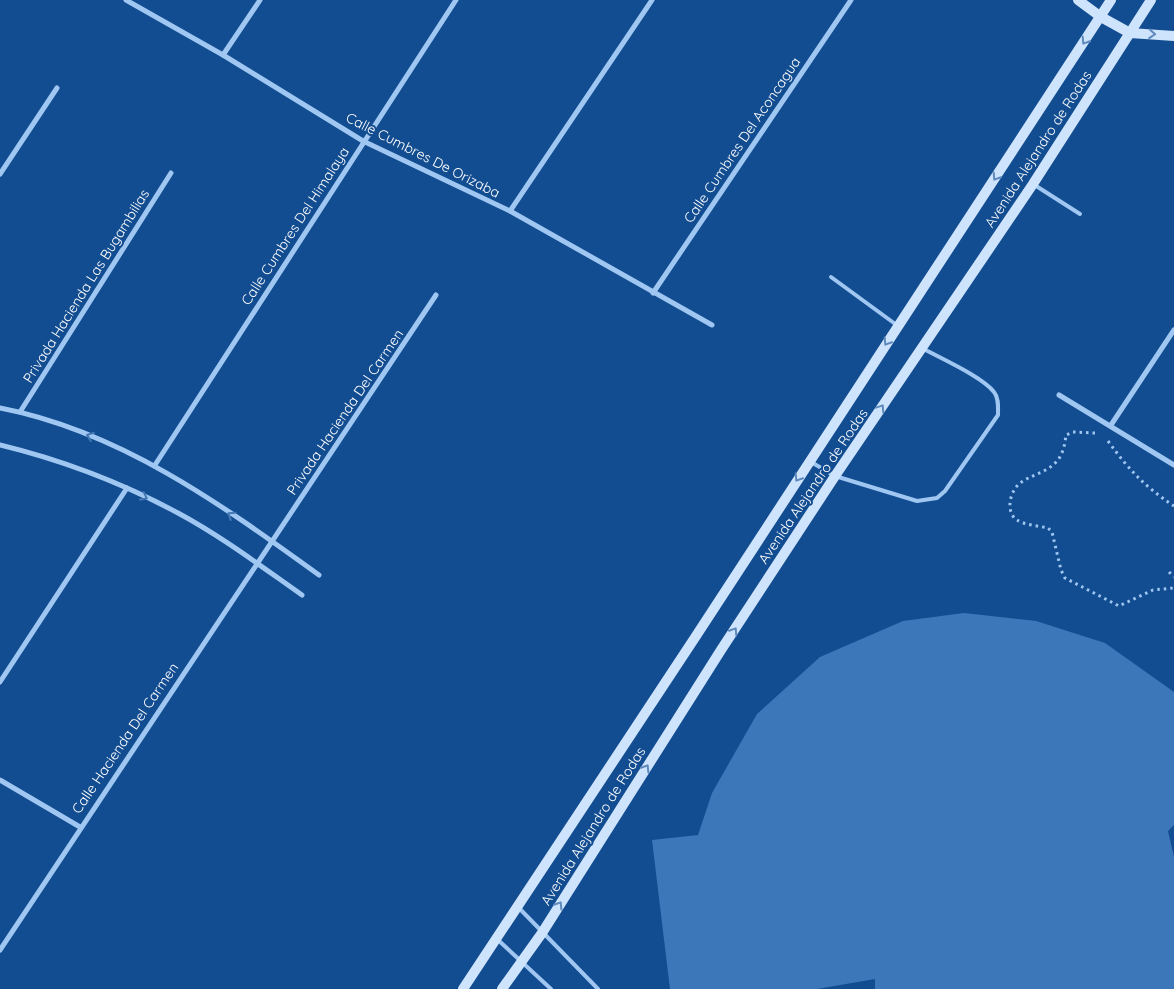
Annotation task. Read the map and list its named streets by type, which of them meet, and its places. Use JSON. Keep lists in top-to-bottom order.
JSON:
{
  "streets": {
    "street": [
      "Calle Cumbres Del Aconcagua",
      "Avenida Alejandro de Rodas",
      "Calle Cumbres De Orizaba",
      "Calle Cumbres Del Himalaya",
      "Privada Hacienda Las Bugambilias",
      "Privada Hacienda Del Carmen",
      "Calle Hacienda Del Carmen"
    ]
  },
  "crossings": [
    ["Calle Cumbres Del Aconcagua", "Calle Cumbres De Orizaba"],
    ["Calle Cumbres De Orizaba", "Calle Cumbres Del Himalaya"],
    ["Privada Hacienda Del Carmen", "Calle Hacienda Del Carmen"]
  ]
}
